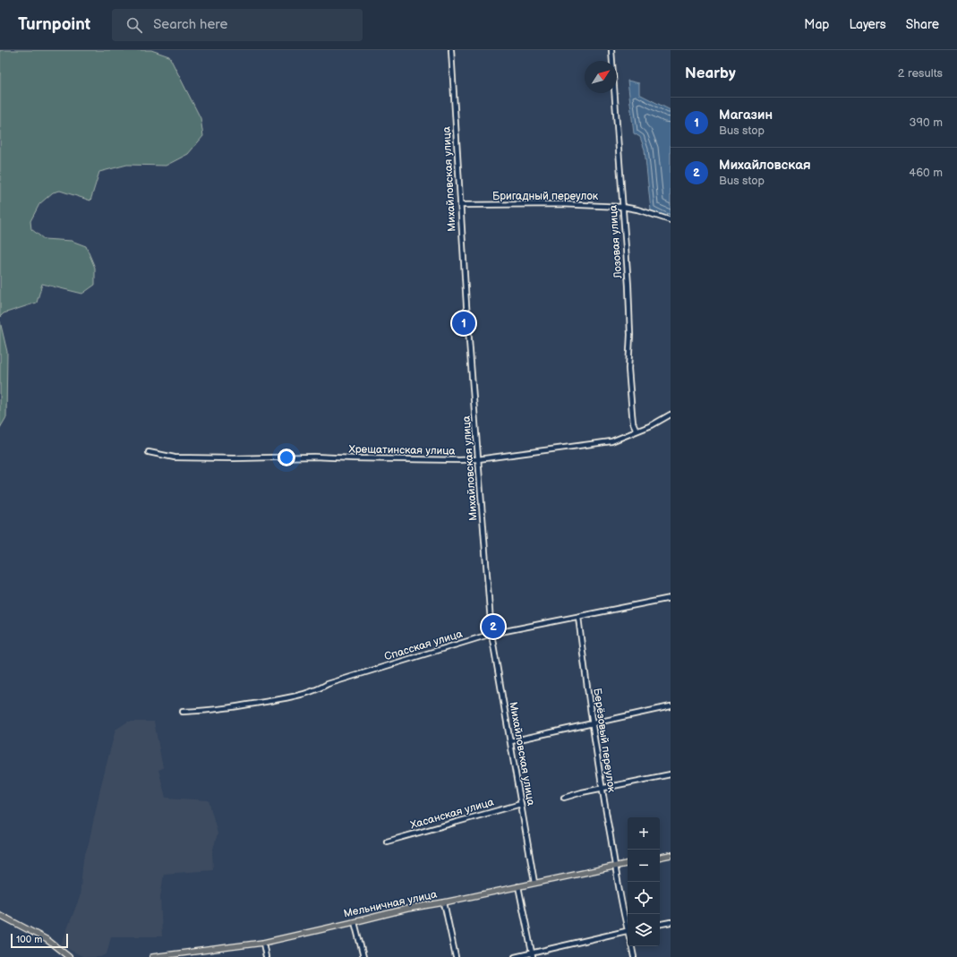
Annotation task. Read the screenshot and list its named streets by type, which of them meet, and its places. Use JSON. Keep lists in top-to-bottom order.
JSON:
{
  "streets": {
    "main road": ["Мельничная улица"],
    "street": [
      "Михайловская улица",
      "Бригадный переулок",
      "Лозовая улица",
      "Хрещатинская улица",
      "Спасская улица",
      "Берёзовый переулок",
      "Хасанская улица"
    ]
  },
  "crossings": [
    ["Михайловская улица", "Бригадный переулок"],
    ["Михайловская улица", "Хрещатинская улица"],
    ["Михайловская улица", "Спасская улица"],
    ["Михайловская улица", "Хасанская улица"],
    ["Михайловская улица", "Мельничная улица"],
    ["Бригадный переулок", "Лозовая улица"],
    ["Лозовая улица", "Хрещатинская улица"],
    ["Спасская улица", "Берёзовый переулок"],
    ["Берёзовый переулок", "Мельничная улица"]
  ],
  "scale_bar": "100 m",
  "north": "top right",
  "page": {
    "header": "Turnpoint",
    "search": "Search here",
    "nav": ["Map", "Layers", "Share"],
    "heading": ["Nearby", "2 results"],
    "list": [
      {
        "mark": "1",
        "name": "Магазин",
        "note": "Bus stop",
        "value": "390 m"
      },
      {
        "mark": "2",
        "name": "Михайловская",
        "note": "Bus stop",
        "value": "460 m"
      }
    ],
    "pins": ["1", "2"],
    "map_buttons": ["+", "−"],
    "scale": "100 m"
  }
}
